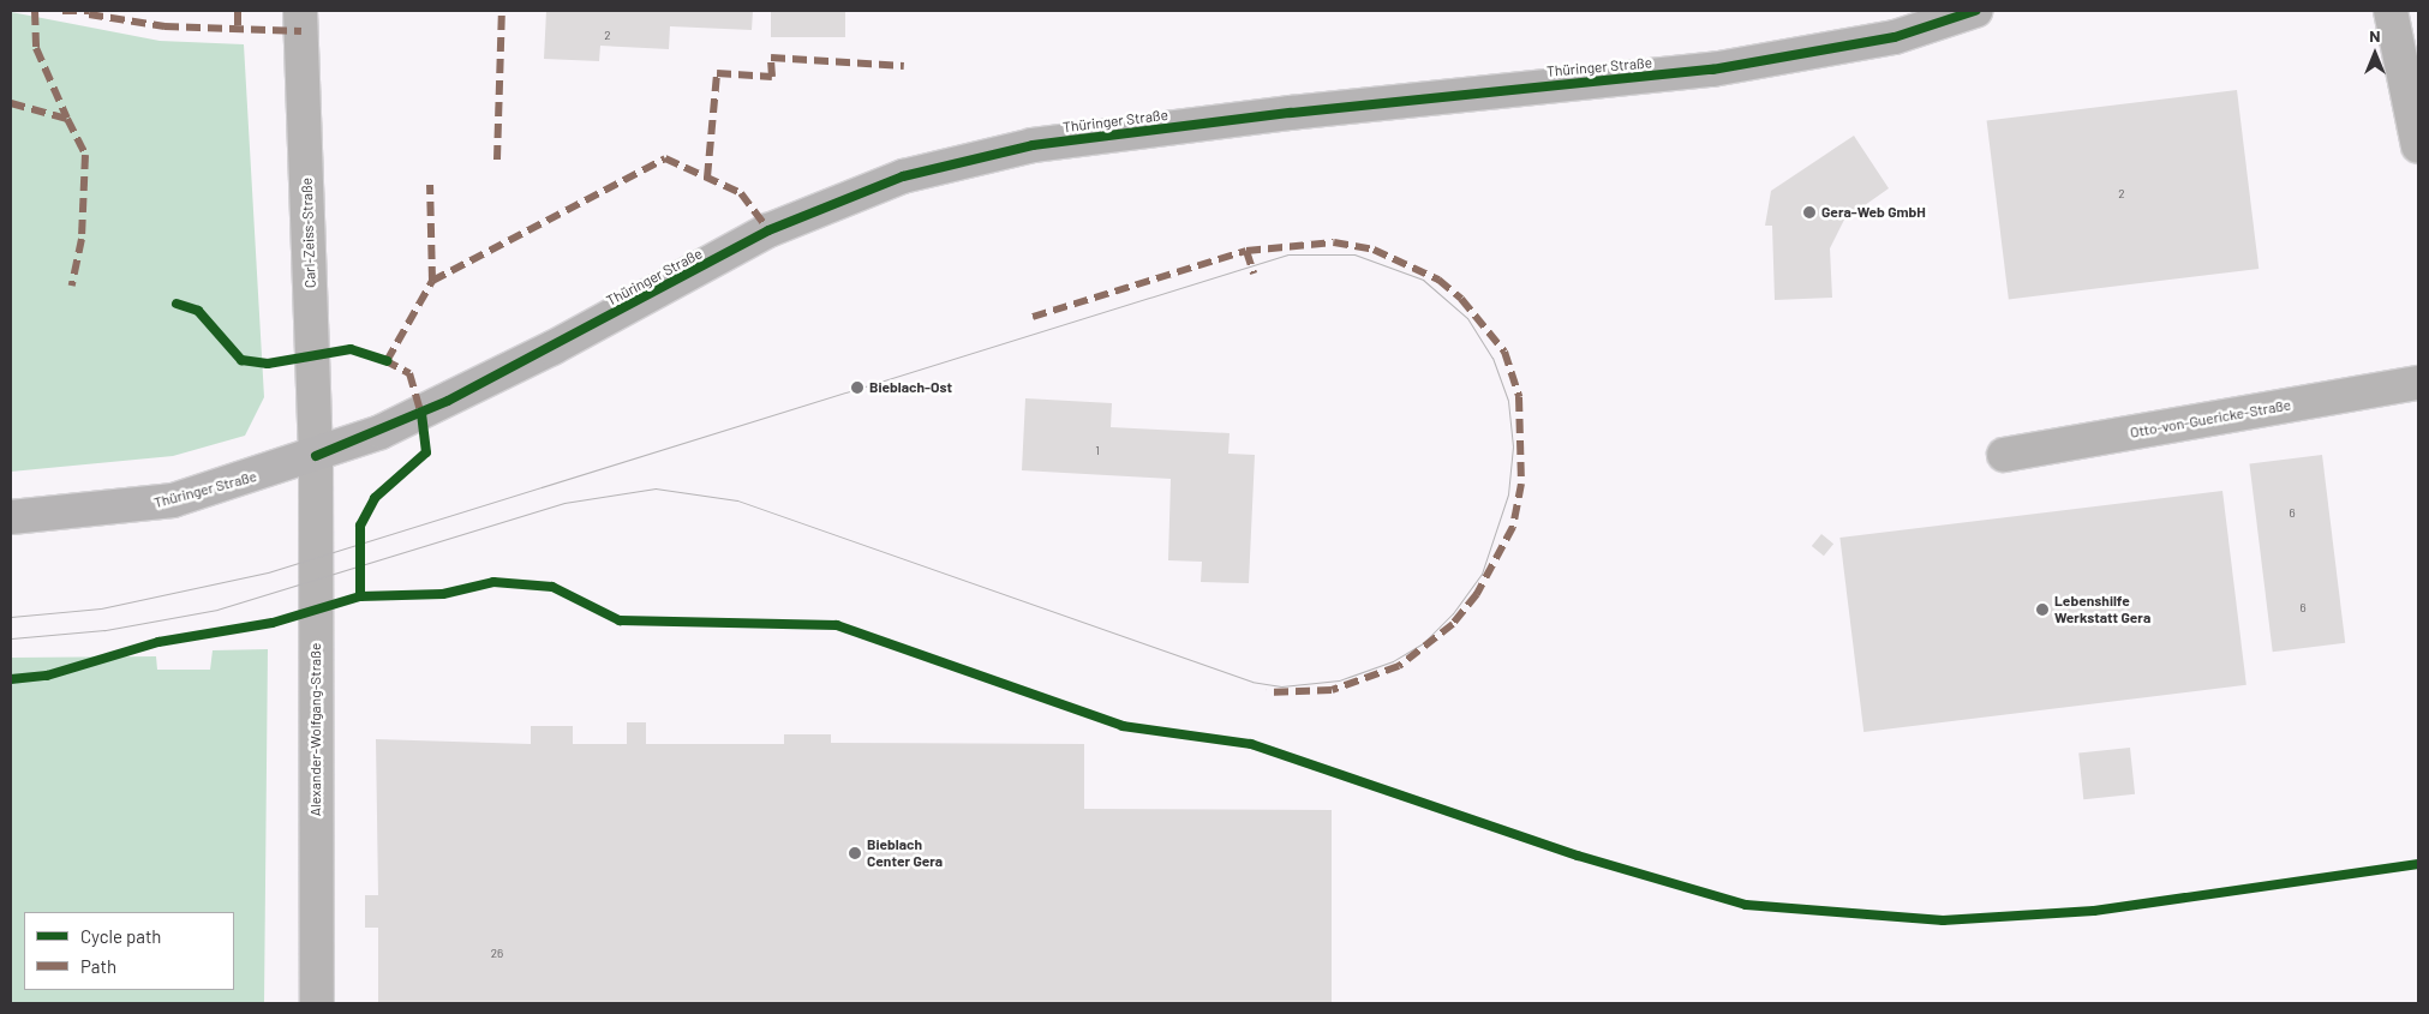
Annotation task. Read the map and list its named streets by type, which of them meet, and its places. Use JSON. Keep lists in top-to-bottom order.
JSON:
{
  "streets": {
    "main road": ["Thüringer Straße"],
    "street": ["Carl-Zeiss-Straße", "Otto-von-Guericke-Straße", "Alexander-Wolfgang-Straße"]
  },
  "crossings": [
    ["Thüringer Straße", "Carl-Zeiss-Straße"],
    ["Thüringer Straße", "Alexander-Wolfgang-Straße"],
    ["Carl-Zeiss-Straße", "Alexander-Wolfgang-Straße"]
  ],
  "places": [
    "Gera-Web GmbH",
    "Bieblach-Ost",
    "Lebenshilfe Werkstatt Gera",
    "Bieblach Center Gera"
  ],
  "house_numbers": [
    "2",
    "2",
    "1",
    "6",
    "6",
    "26"
  ],
  "legend": ["Cycle path", "Path"],
  "north": "top"
}
